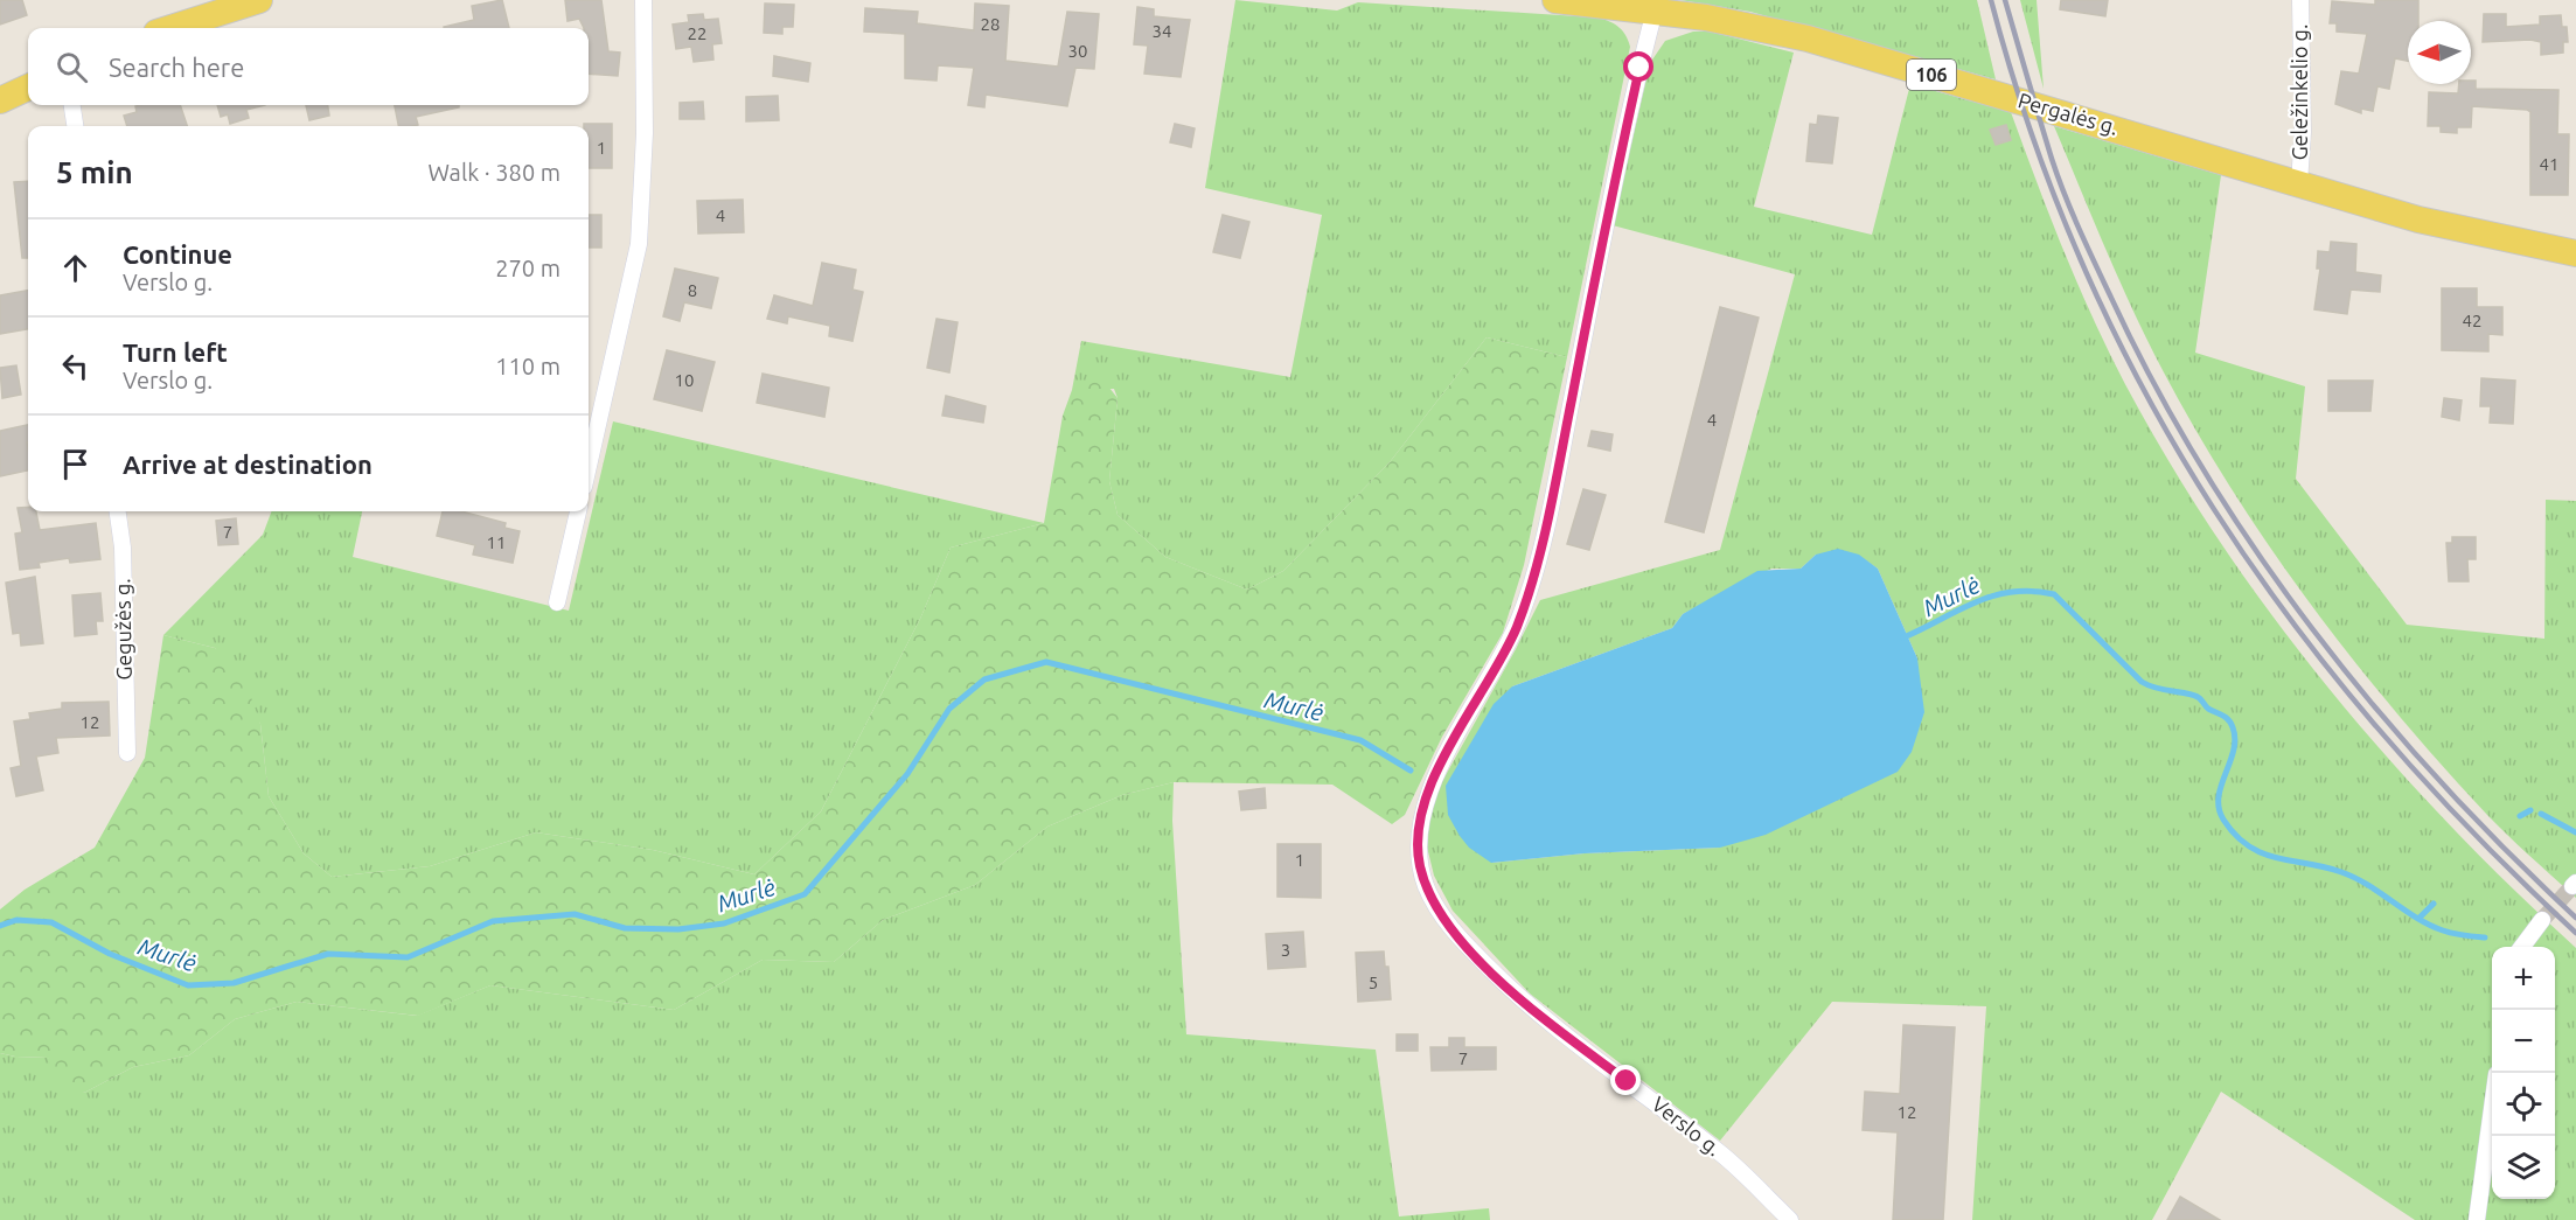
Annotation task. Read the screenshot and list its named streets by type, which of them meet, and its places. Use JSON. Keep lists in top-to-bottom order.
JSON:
{
  "streets": {
    "main road": ["106", "Pergalės g."],
    "street": ["Geležinkelio g.", "Gegužės g.", "Verslo g."]
  },
  "crossings": [
    ["Geležinkelio g.", "Pergalės g."],
    ["Pergalės g.", "Verslo g."]
  ],
  "water": ["Murlė"],
  "house_numbers": [
    "28",
    "34",
    "22",
    "30",
    "1",
    "41",
    "4",
    "8",
    "42",
    "10",
    "4",
    "7",
    "11",
    "12",
    "1",
    "3",
    "5",
    "7",
    "12"
  ],
  "north": "left",
  "page": {
    "search": "Search here",
    "heading": ["5 min", "Walk · 380 m"],
    "list": [
      ["Continue", "Verslo g.", "270 m"],
      ["Turn left", "Verslo g.", "110 m"],
      "Arrive at destination"
    ],
    "map_buttons": ["+", "−"]
  }
}
